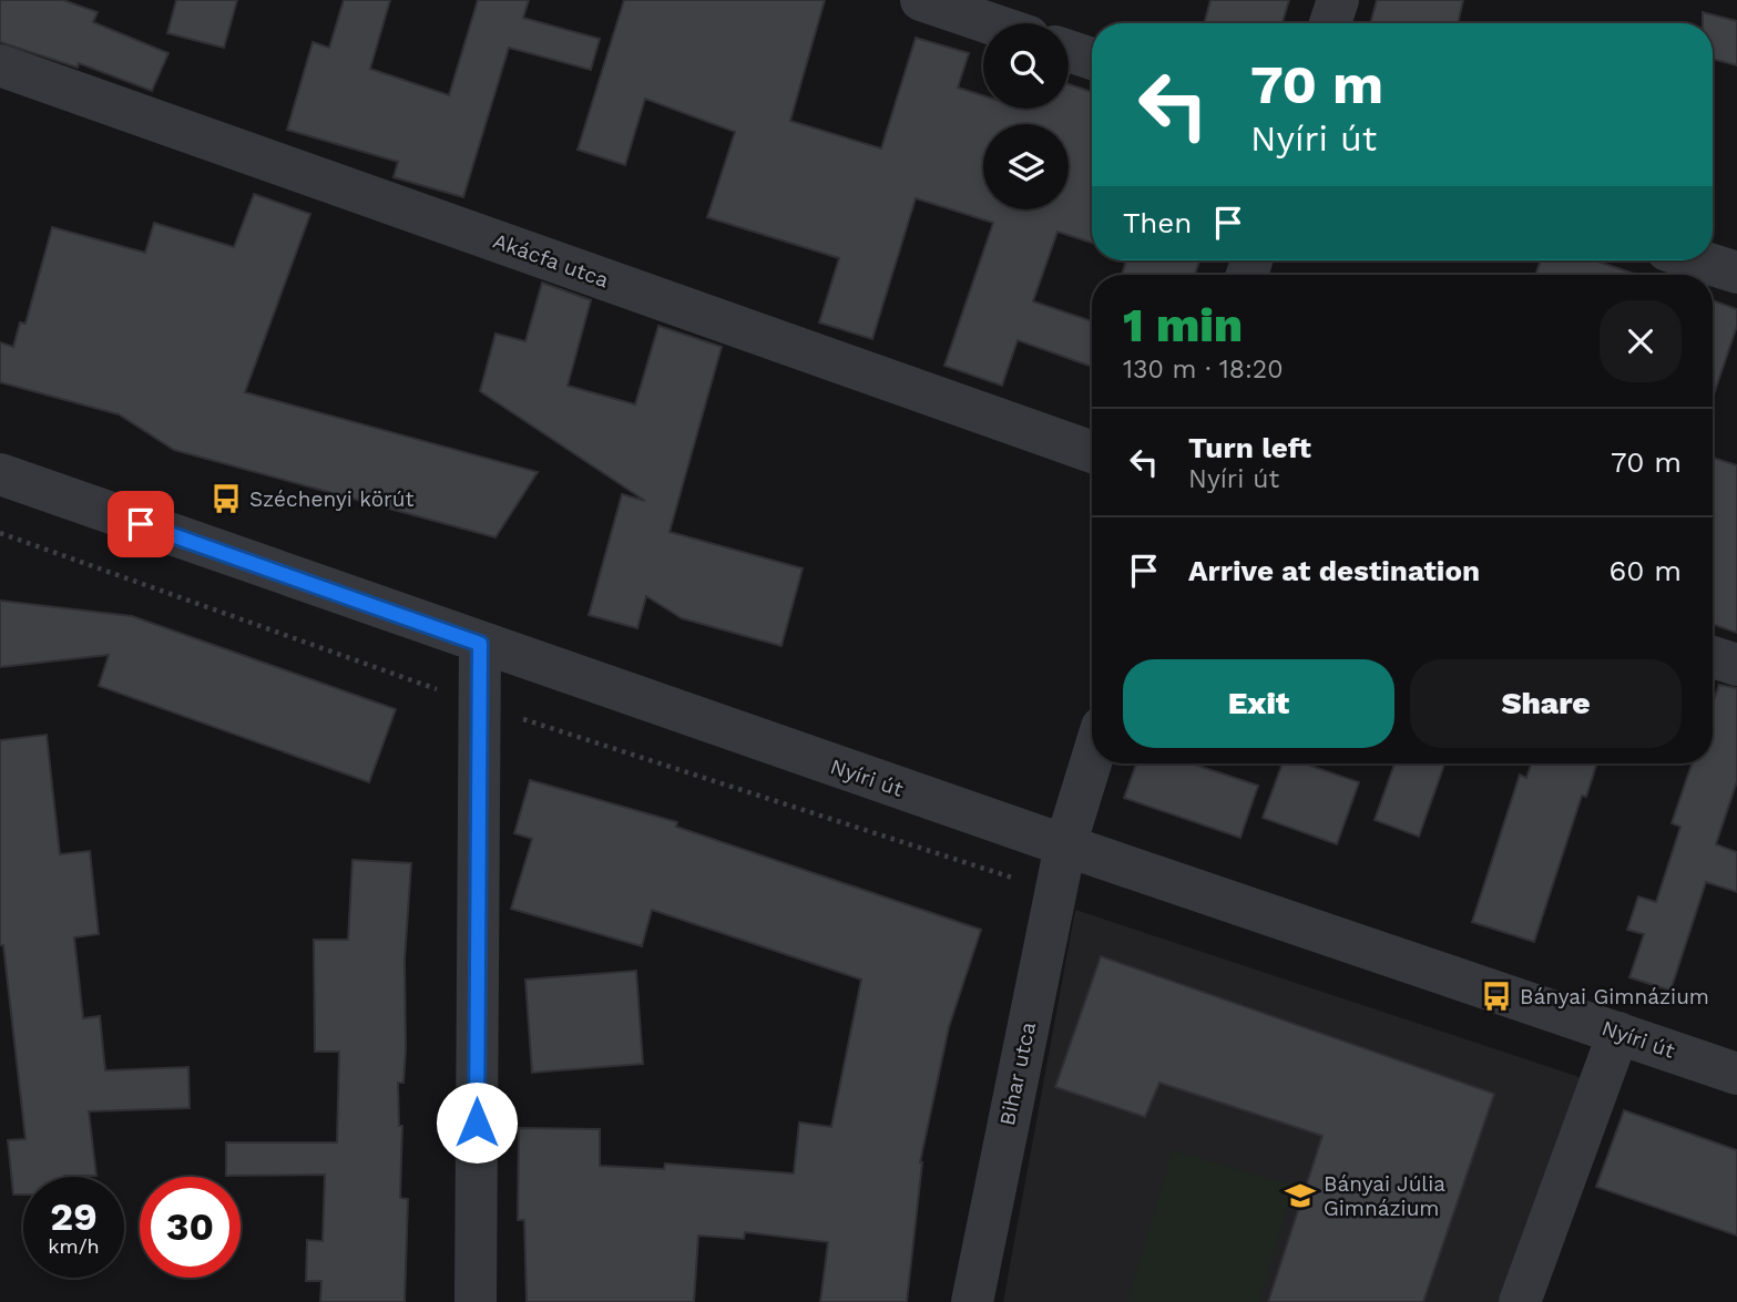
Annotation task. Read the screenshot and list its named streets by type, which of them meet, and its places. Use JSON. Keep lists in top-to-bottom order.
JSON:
{
  "streets": {
    "street": ["Akácfa utca", "Nyíri út", "Bihar utca"]
  },
  "crossings": [
    ["Nyíri út", "Bihar utca"]
  ],
  "places": {
    "bus stop": ["Széchenyi körút", "Bányai Gimnázium"],
    "school or university": ["Bányai Júlia Gimnázium"]
  },
  "page": {
    "turn": ["70 m", "Nyíri út"],
    "then": "Then",
    "heading": ["1 min", "130 m · 18:20"],
    "list": [
      {
        "name": "Turn left",
        "note": "Nyíri út",
        "value": "70 m"
      },
      {
        "name": "Arrive at destination",
        "value": "60 m"
      }
    ],
    "buttons": ["Exit", "Share"],
    "speed": "29 km/h",
    "limit": "30"
  }
}
